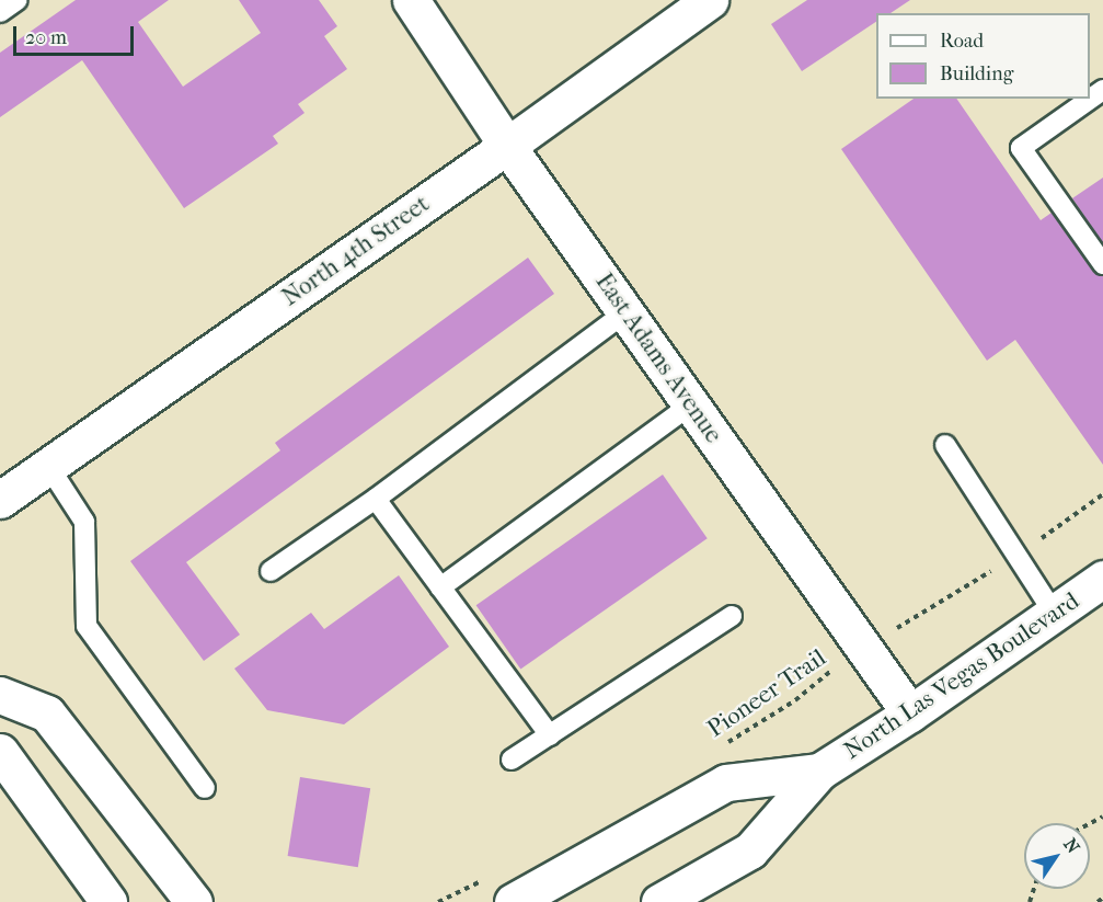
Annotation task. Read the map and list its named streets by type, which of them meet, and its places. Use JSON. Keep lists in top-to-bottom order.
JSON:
{
  "streets": {
    "street": ["North 4th Street", "East Adams Avenue", "North Las Vegas Boulevard"],
    "path": ["Pioneer Trail"]
  },
  "crossings": [
    ["North 4th Street", "East Adams Avenue"],
    ["East Adams Avenue", "North Las Vegas Boulevard"],
    ["East Adams Avenue", "Pioneer Trail"]
  ],
  "legend": ["Road", "Building"],
  "scale_bar": "20 m",
  "north": "top right"
}
